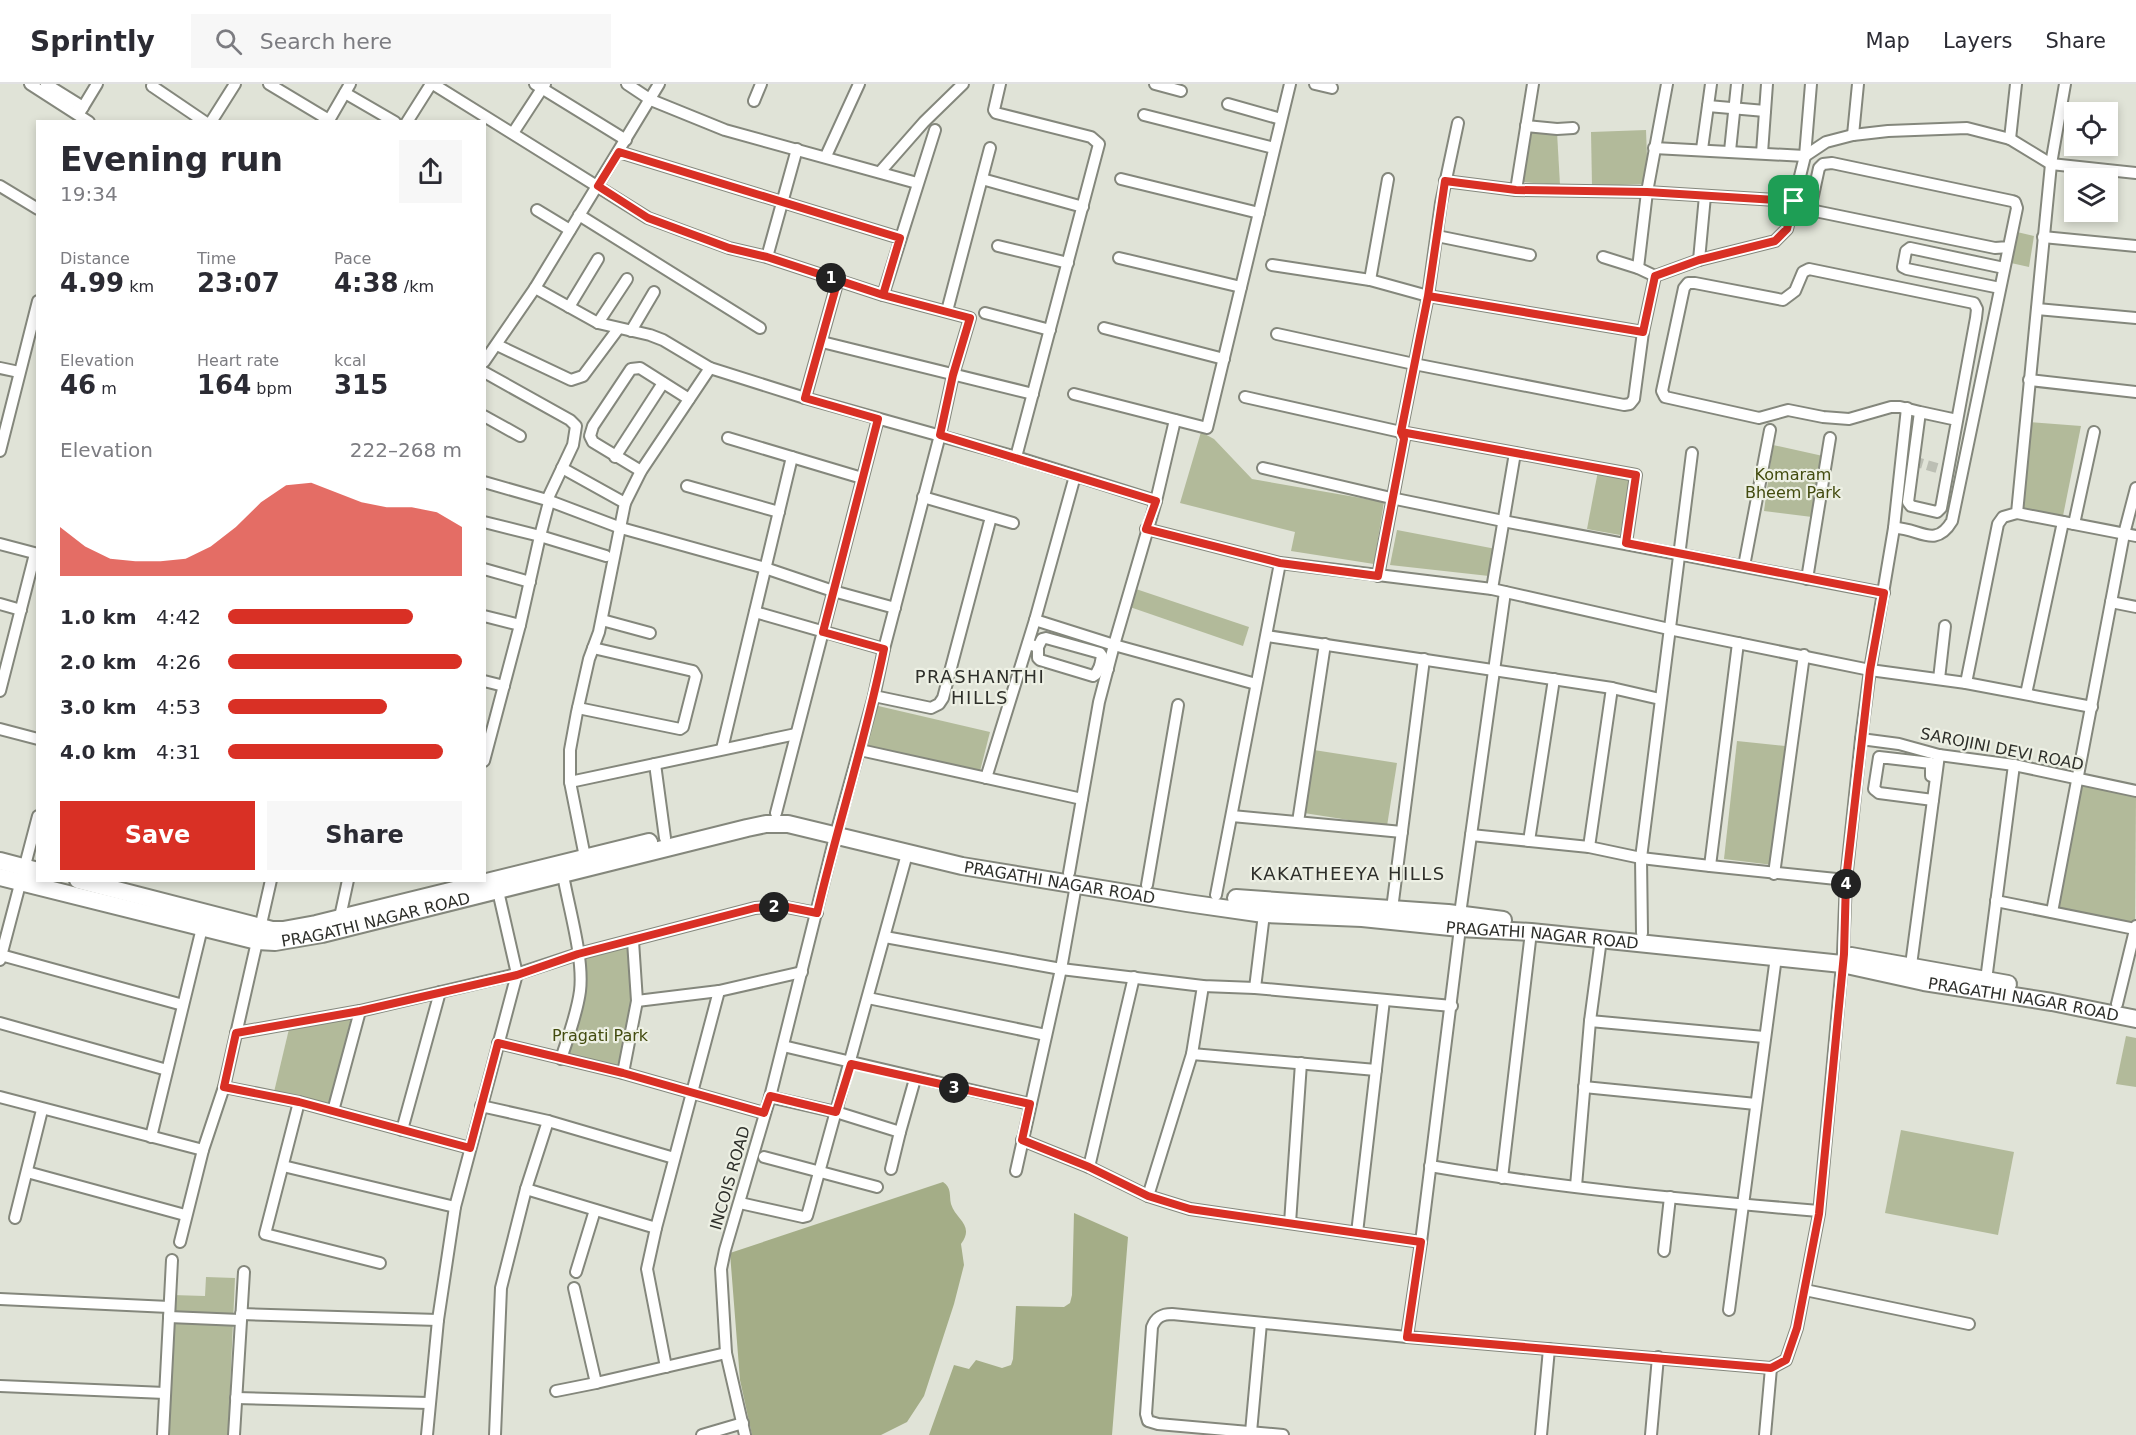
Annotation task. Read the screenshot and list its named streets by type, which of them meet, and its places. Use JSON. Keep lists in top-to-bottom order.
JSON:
{
  "streets": {
    "main road": ["PRAGATHI NAGAR ROAD"],
    "street": ["SAROJINI DEVI ROAD", "INCOIS ROAD"]
  },
  "crossings": [
    ["PRAGATHI NAGAR ROAD", "INCOIS ROAD"]
  ],
  "districts": ["PRASHANTHI HILLS", "KAKATHEEYA HILLS"],
  "parks": ["Komaram Bheem Park", "Pragati Park"],
  "page": {
    "header": "Sprintly",
    "search": "Search here",
    "nav": ["Map", "Layers", "Share"],
    "heading": ["Evening run", "19:34"],
    "stats": [
      ["Distance", "4.99 km"],
      ["Time", "23:07"],
      ["Pace", "4:38 /km"],
      ["Elevation", "46 m"],
      ["Heart rate", "164 bpm"],
      ["kcal", "315"]
    ],
    "pins": [
      "1",
      "4",
      "2",
      "3"
    ],
    "chart": ["Elevation", "222–268 m"],
    "list": [
      {
        "name": "1.0 km",
        "note": "4:42"
      },
      {
        "name": "2.0 km",
        "note": "4:26"
      },
      {
        "name": "3.0 km",
        "note": "4:53"
      },
      {
        "name": "4.0 km",
        "note": "4:31"
      }
    ],
    "buttons": ["Save", "Share"]
  }
}
